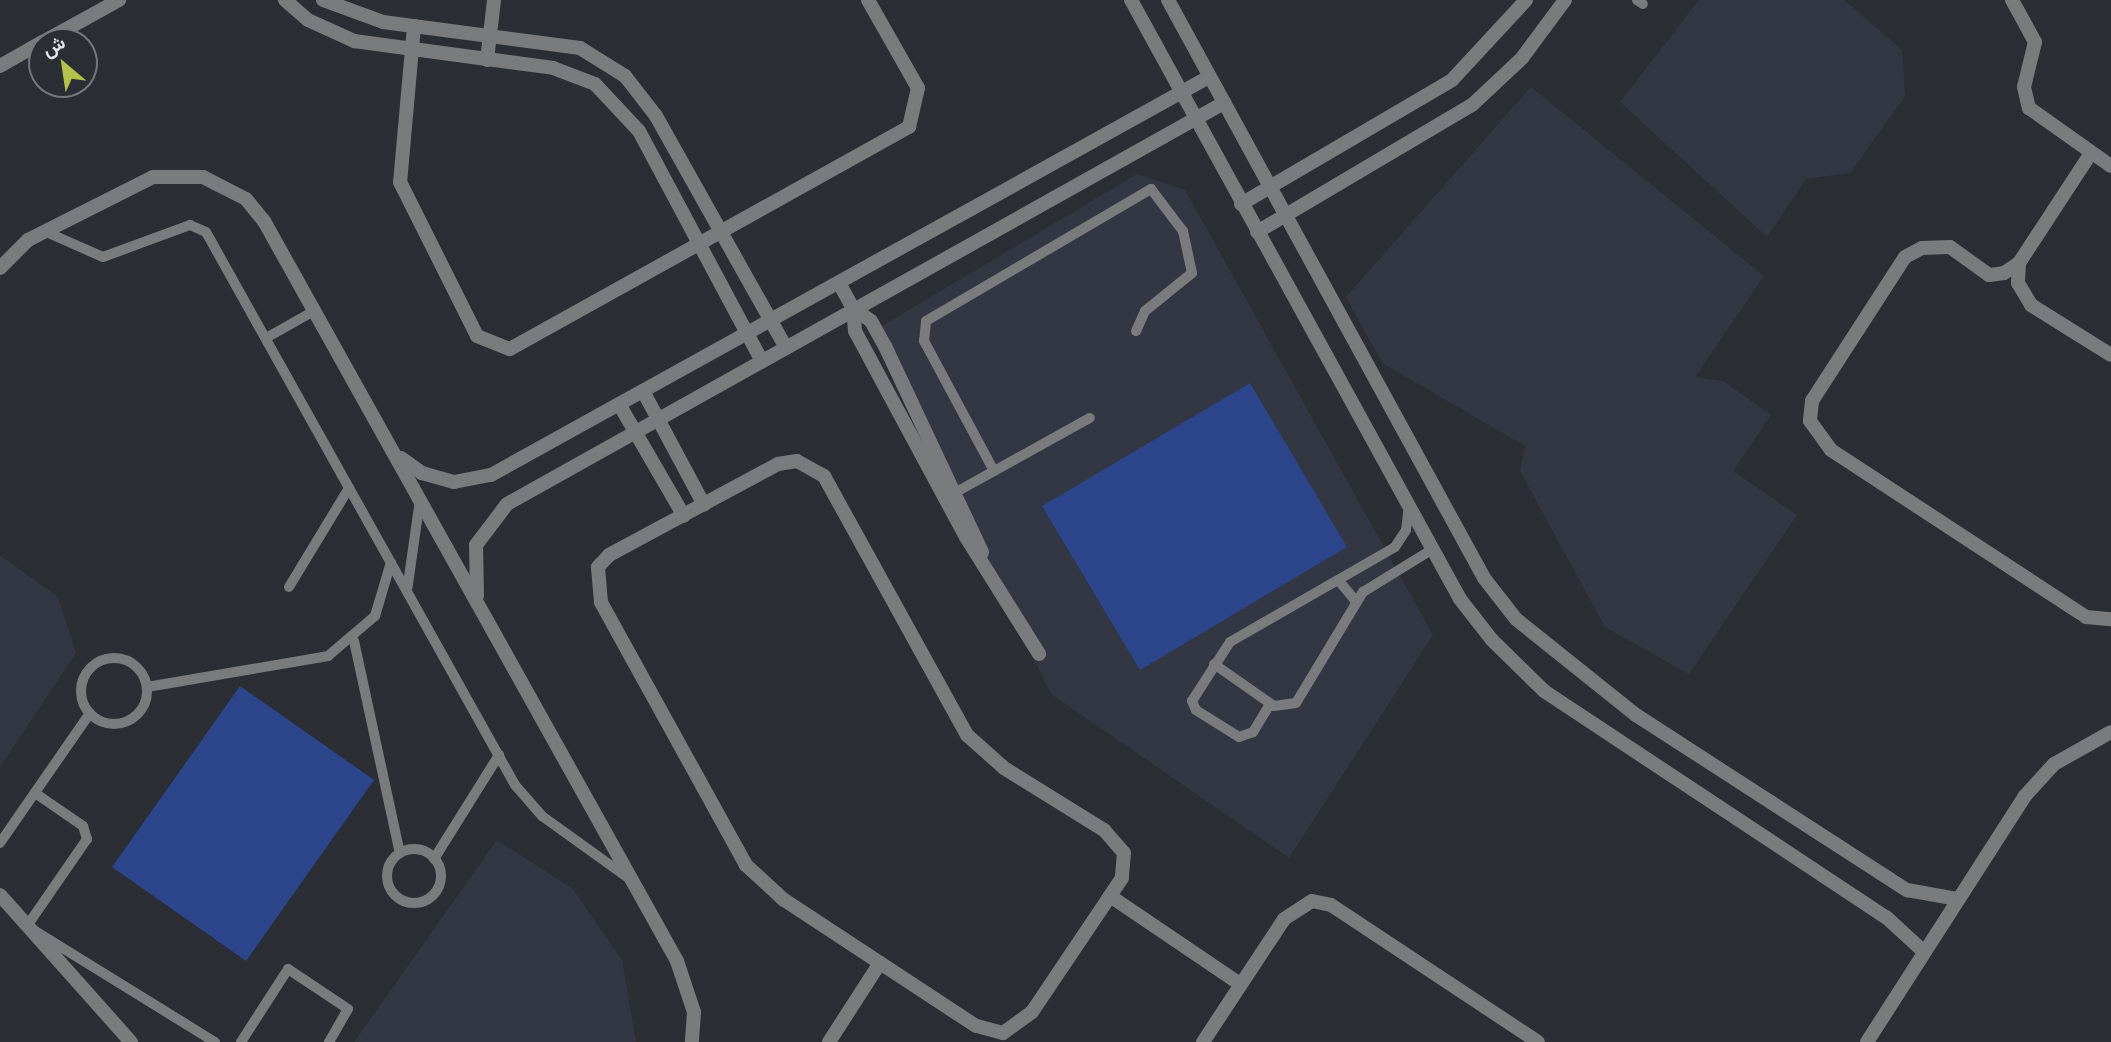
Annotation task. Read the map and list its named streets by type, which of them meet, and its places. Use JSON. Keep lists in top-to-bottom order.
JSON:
{
  "north": "top left"
}
